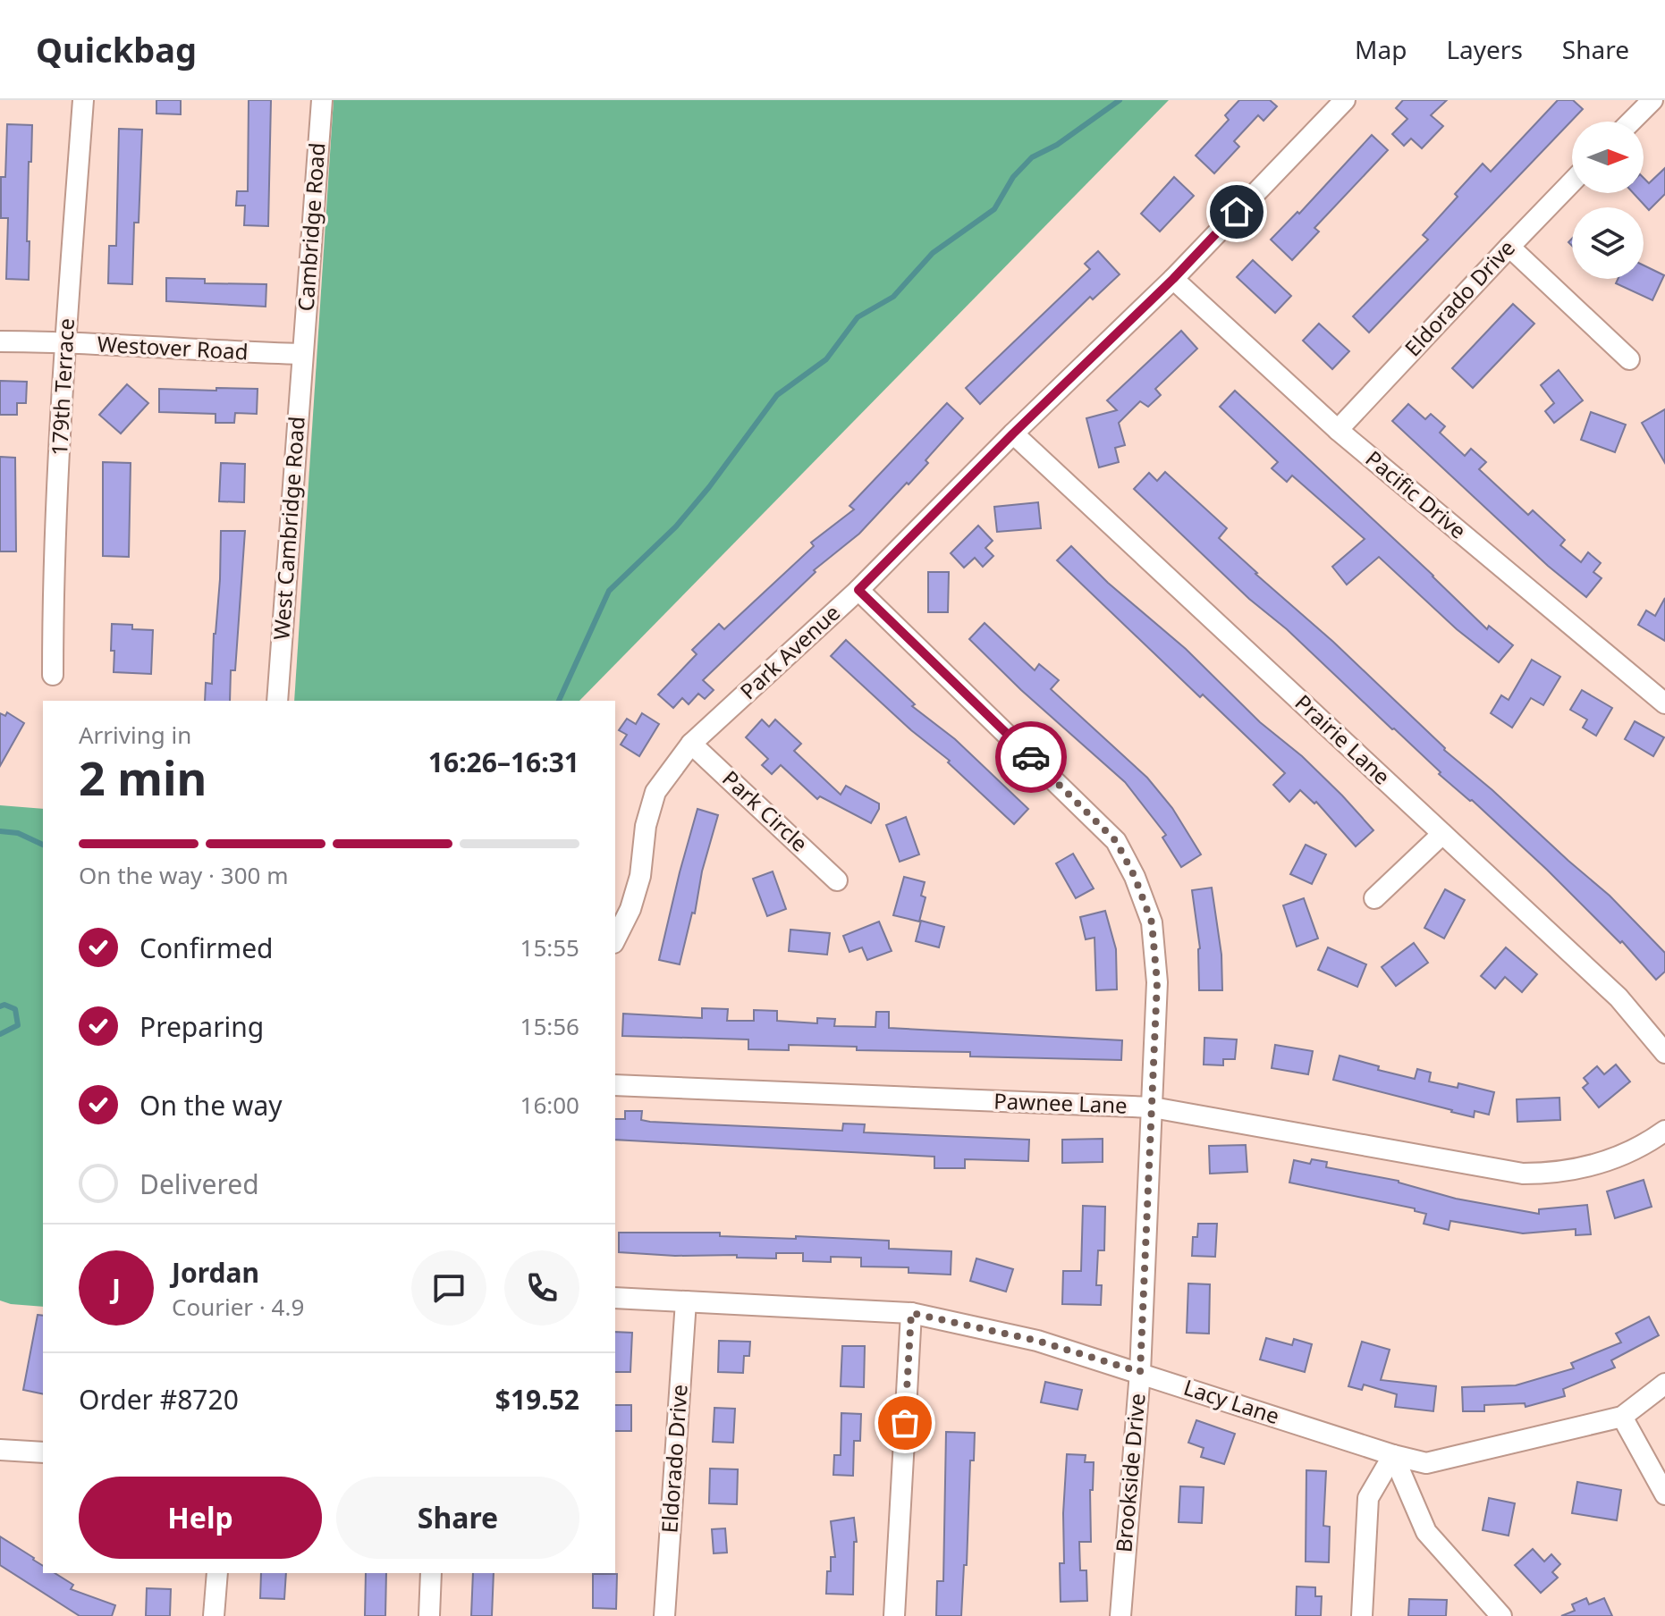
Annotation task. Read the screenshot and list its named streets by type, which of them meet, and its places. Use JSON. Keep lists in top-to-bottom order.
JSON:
{
  "streets": {
    "street": [
      "Cambridge Road",
      "Eldorado Drive",
      "Westover Road",
      "179th Terrace",
      "Pacific Drive",
      "West Cambridge Road",
      "Park Avenue",
      "Prairie Lane",
      "Park Circle",
      "Pawnee Lane",
      "Lacy Lane",
      "Brookside Drive"
    ]
  },
  "crossings": [
    ["Cambridge Road", "Westover Road"],
    ["Cambridge Road", "West Cambridge Road"],
    ["Eldorado Drive", "Pacific Drive"],
    ["Eldorado Drive", "Lacy Lane"],
    ["Westover Road", "179th Terrace"],
    ["Westover Road", "West Cambridge Road"],
    ["Pacific Drive", "Park Avenue"],
    ["Park Avenue", "Prairie Lane"],
    ["Park Avenue", "Park Circle"],
    ["Park Avenue", "Brookside Drive"],
    ["Pawnee Lane", "Brookside Drive"],
    ["Lacy Lane", "Brookside Drive"]
  ],
  "north": "right",
  "page": {
    "header": "Quickbag",
    "nav": ["Map", "Layers", "Share"],
    "heading": ["2 min", "Arriving in", "16:26–16:31"],
    "panel": [
      "Jordan",
      "Courier · 4.9",
      "Order #8720",
      "$19.52"
    ],
    "bar": "On the way · 300 m",
    "list": [
      ["Confirmed", "15:55"],
      ["Preparing", "15:56"],
      ["On the way", "16:00"],
      "Delivered"
    ],
    "round": "J",
    "buttons": ["Help", "Share"]
  }
}
